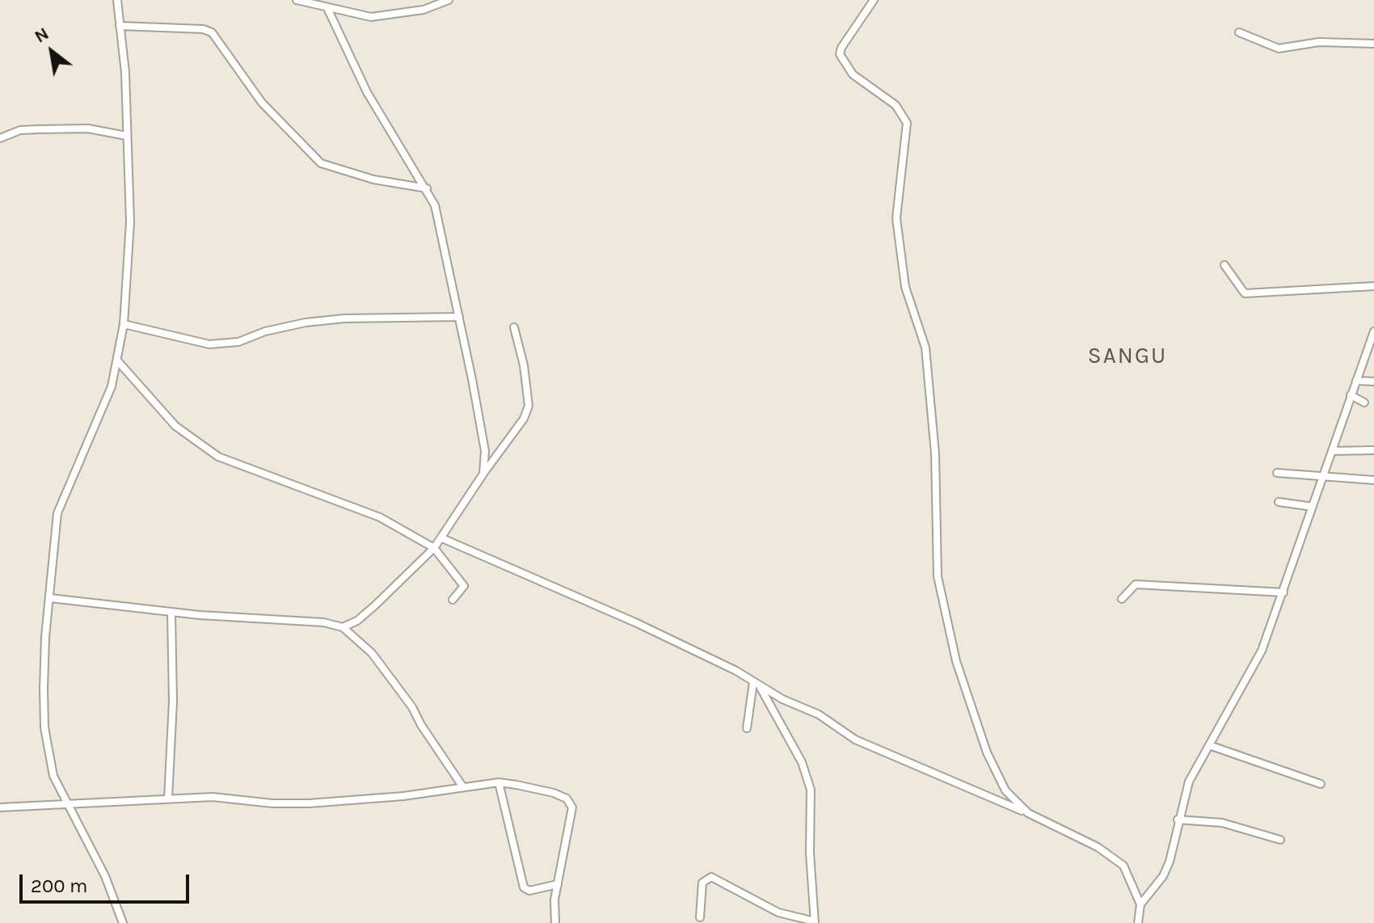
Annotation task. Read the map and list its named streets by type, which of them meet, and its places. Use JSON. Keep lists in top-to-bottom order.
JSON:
{
  "districts": ["SANGU"],
  "scale_bar": "200 m",
  "north": "top left"
}
